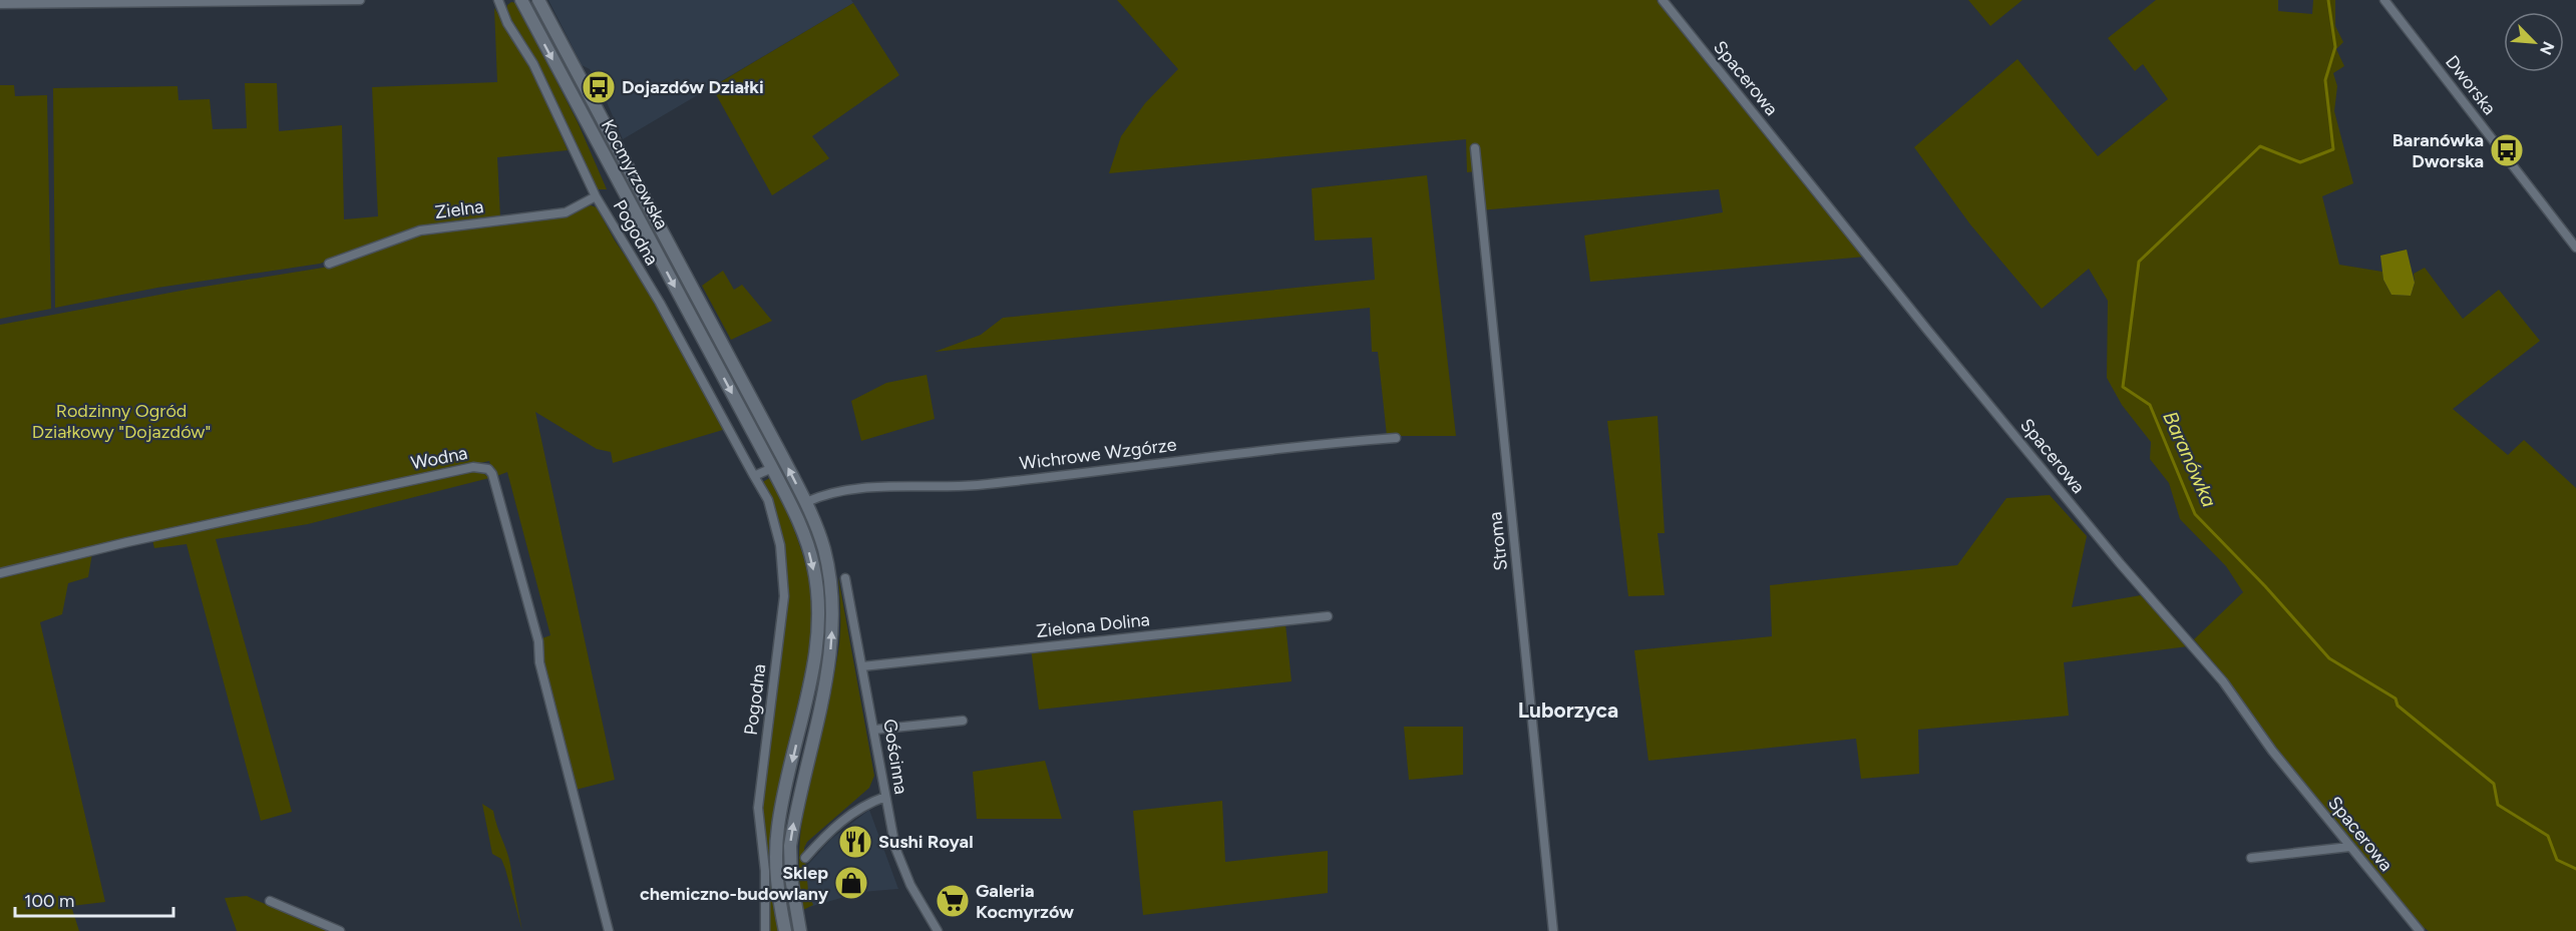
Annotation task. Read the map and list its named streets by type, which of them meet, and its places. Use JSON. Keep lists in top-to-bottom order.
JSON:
{
  "streets": {
    "main road": ["Kocmyrzowska"],
    "street": [
      "Spacerowa",
      "Dworska",
      "Zielna",
      "Pogodna",
      "Wichrowe Wzgórze",
      "Wodna",
      "Stroma",
      "Zielona Dolina",
      "Gościnna"
    ]
  },
  "crossings": [
    ["Kocmyrzowska", "Wichrowe Wzgórze"],
    ["Zielna", "Pogodna"],
    ["Zielona Dolina", "Gościnna"]
  ],
  "districts": ["Luborzyca"],
  "water": ["Baranówka"],
  "parks": ["Rodzinny Ogród Działkowy \"Dojazdów\""],
  "places": {
    "bus stop": ["Dojazdów Działki", "Baranówka Dworska"],
    "restaurant": ["Sushi Royal"],
    "shop": ["Sklep chemiczno-budowlany"],
    "supermarket": ["Galeria Kocmyrzów"]
  },
  "scale_bar": "100 m",
  "north": "bottom right"
}
